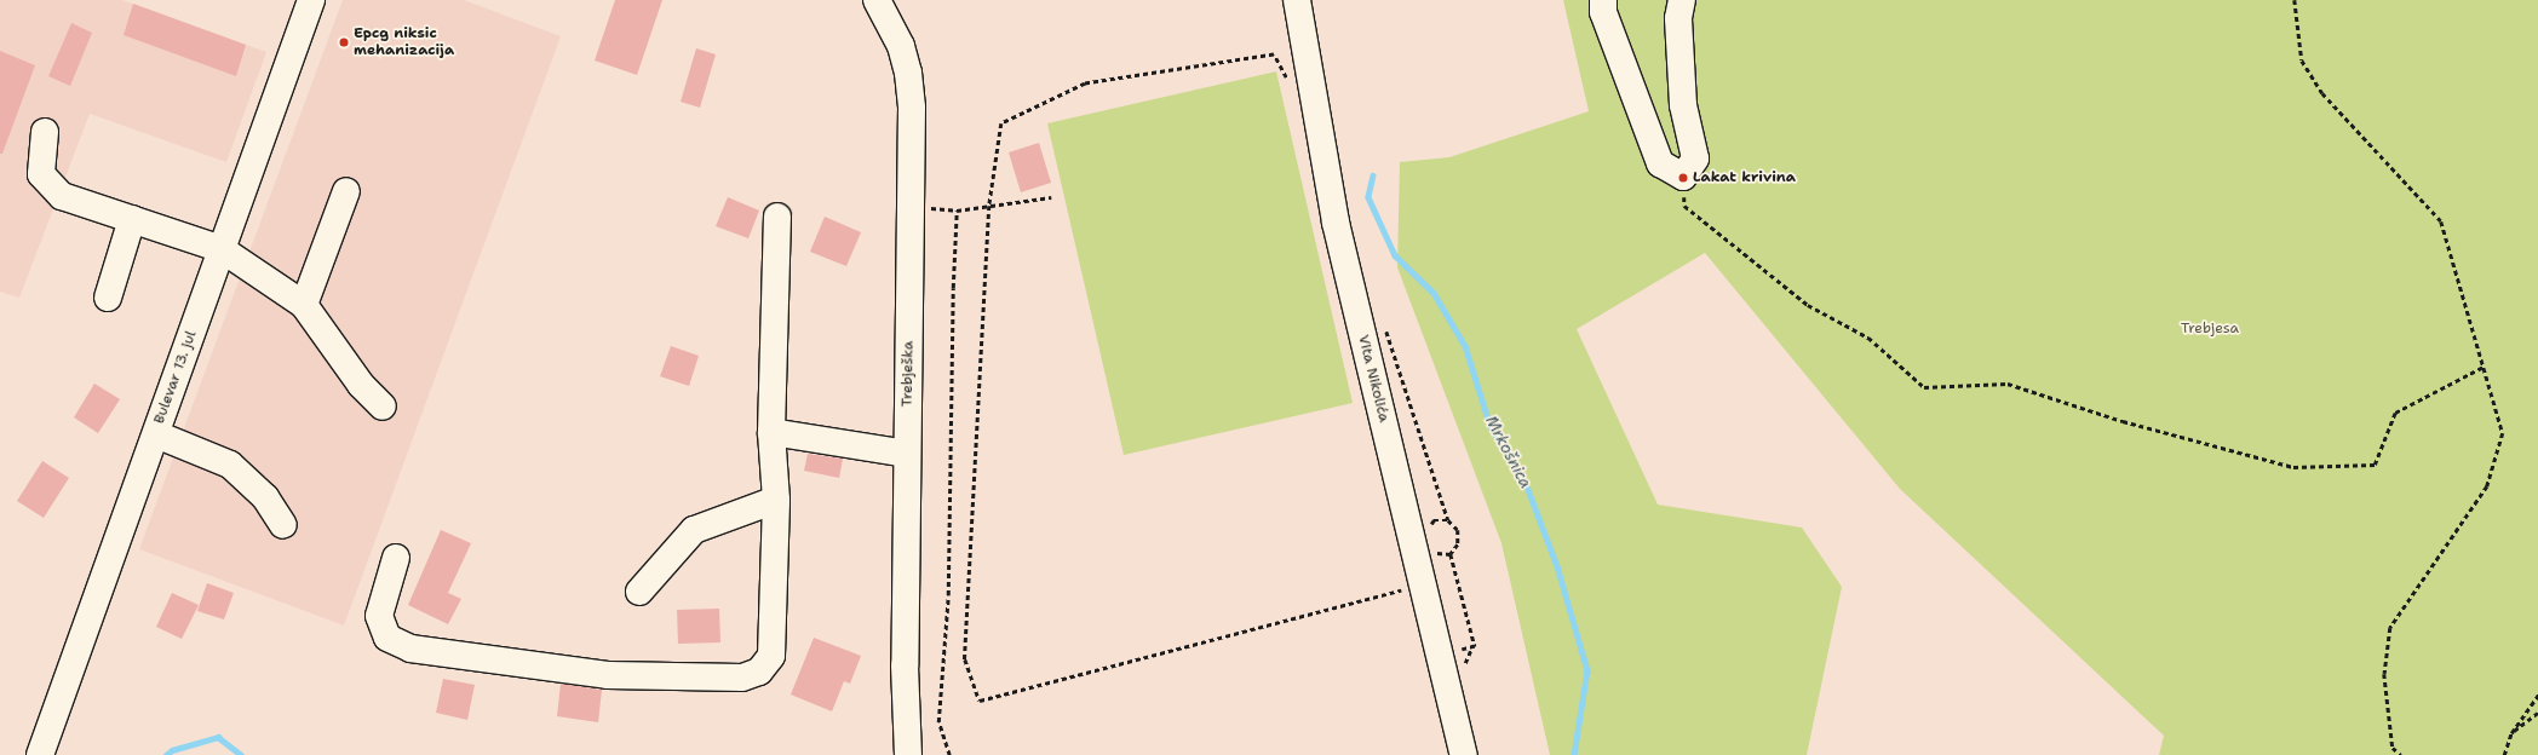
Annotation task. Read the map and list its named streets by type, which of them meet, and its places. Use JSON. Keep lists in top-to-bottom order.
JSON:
{
  "streets": {
    "street": ["Trebješka", "Bulevar 13. jul", "Vita Nikolića"]
  },
  "water": ["Mrkošnica"],
  "parks": ["Trebjesa"],
  "places": ["Epcg niksic mehanizacija", "Lakat krivina"]
}
